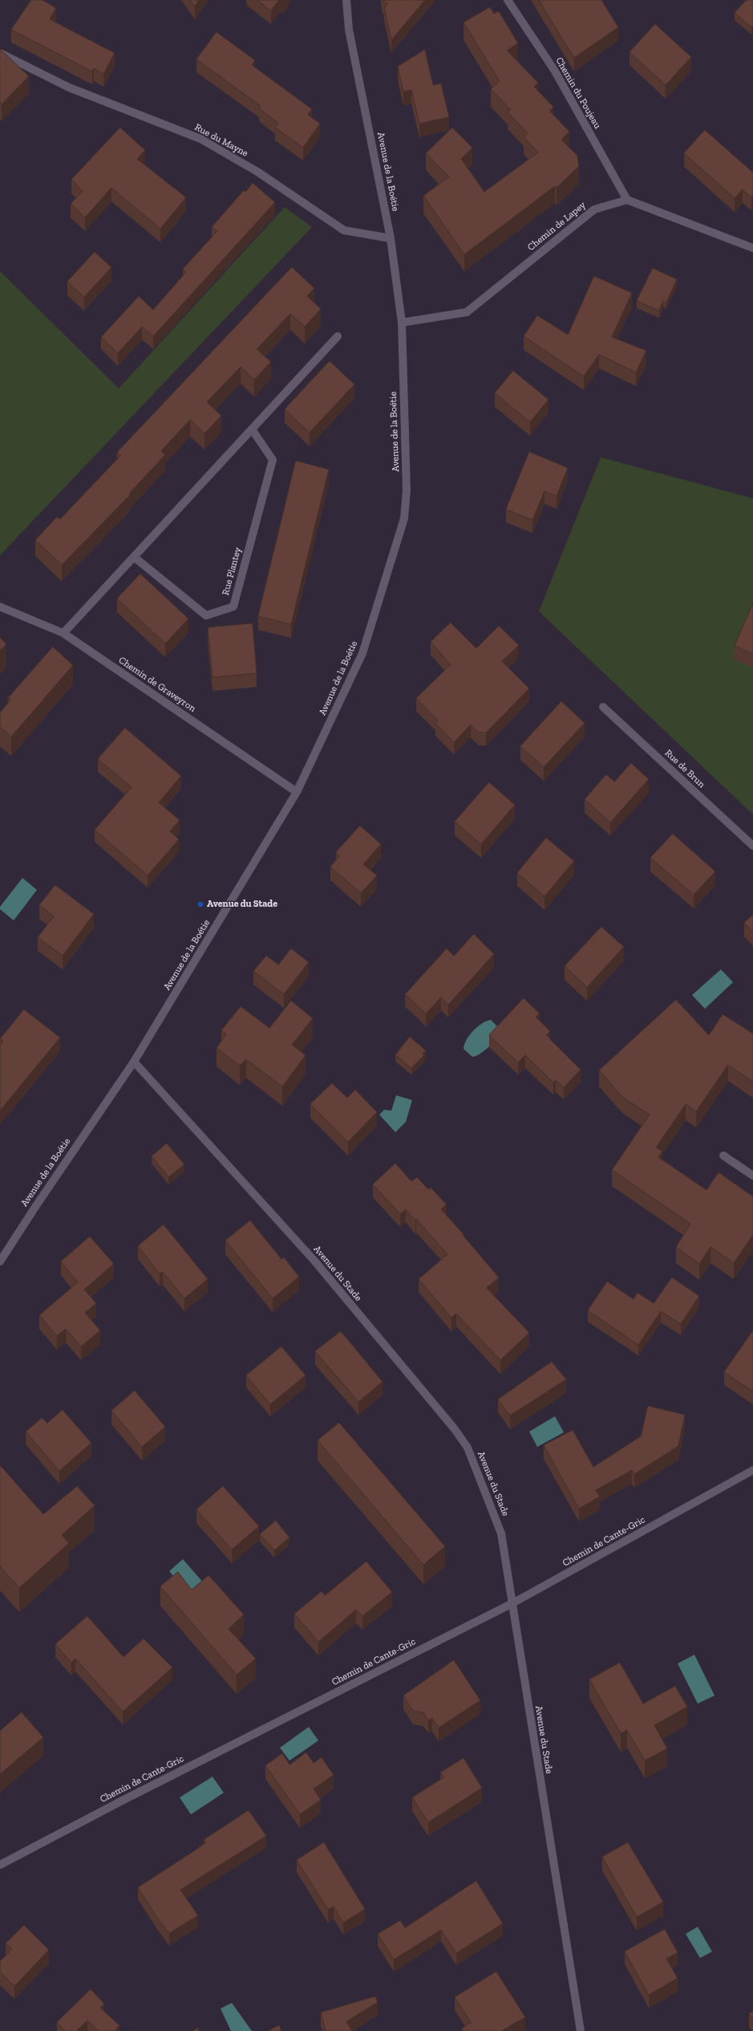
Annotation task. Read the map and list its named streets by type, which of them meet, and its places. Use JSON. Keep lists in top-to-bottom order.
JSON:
{
  "streets": {
    "street": [
      "Chemin du Poujeau",
      "Rue du Mayne",
      "Avenue de la Boétie",
      "Chemin de Lapey",
      "Rue Plantey",
      "Chemin de Graveyron",
      "Rue de Brun",
      "Avenue du Stade",
      "Chemin de Cante-Gric"
    ]
  },
  "crossings": [
    ["Chemin du Poujeau", "Chemin de Lapey"],
    ["Rue du Mayne", "Avenue de la Boétie"],
    ["Avenue de la Boétie", "Chemin de Lapey"],
    ["Avenue de la Boétie", "Chemin de Graveyron"],
    ["Avenue de la Boétie", "Avenue du Stade"],
    ["Avenue du Stade", "Chemin de Cante-Gric"]
  ],
  "places": ["Avenue du Stade"]
}
